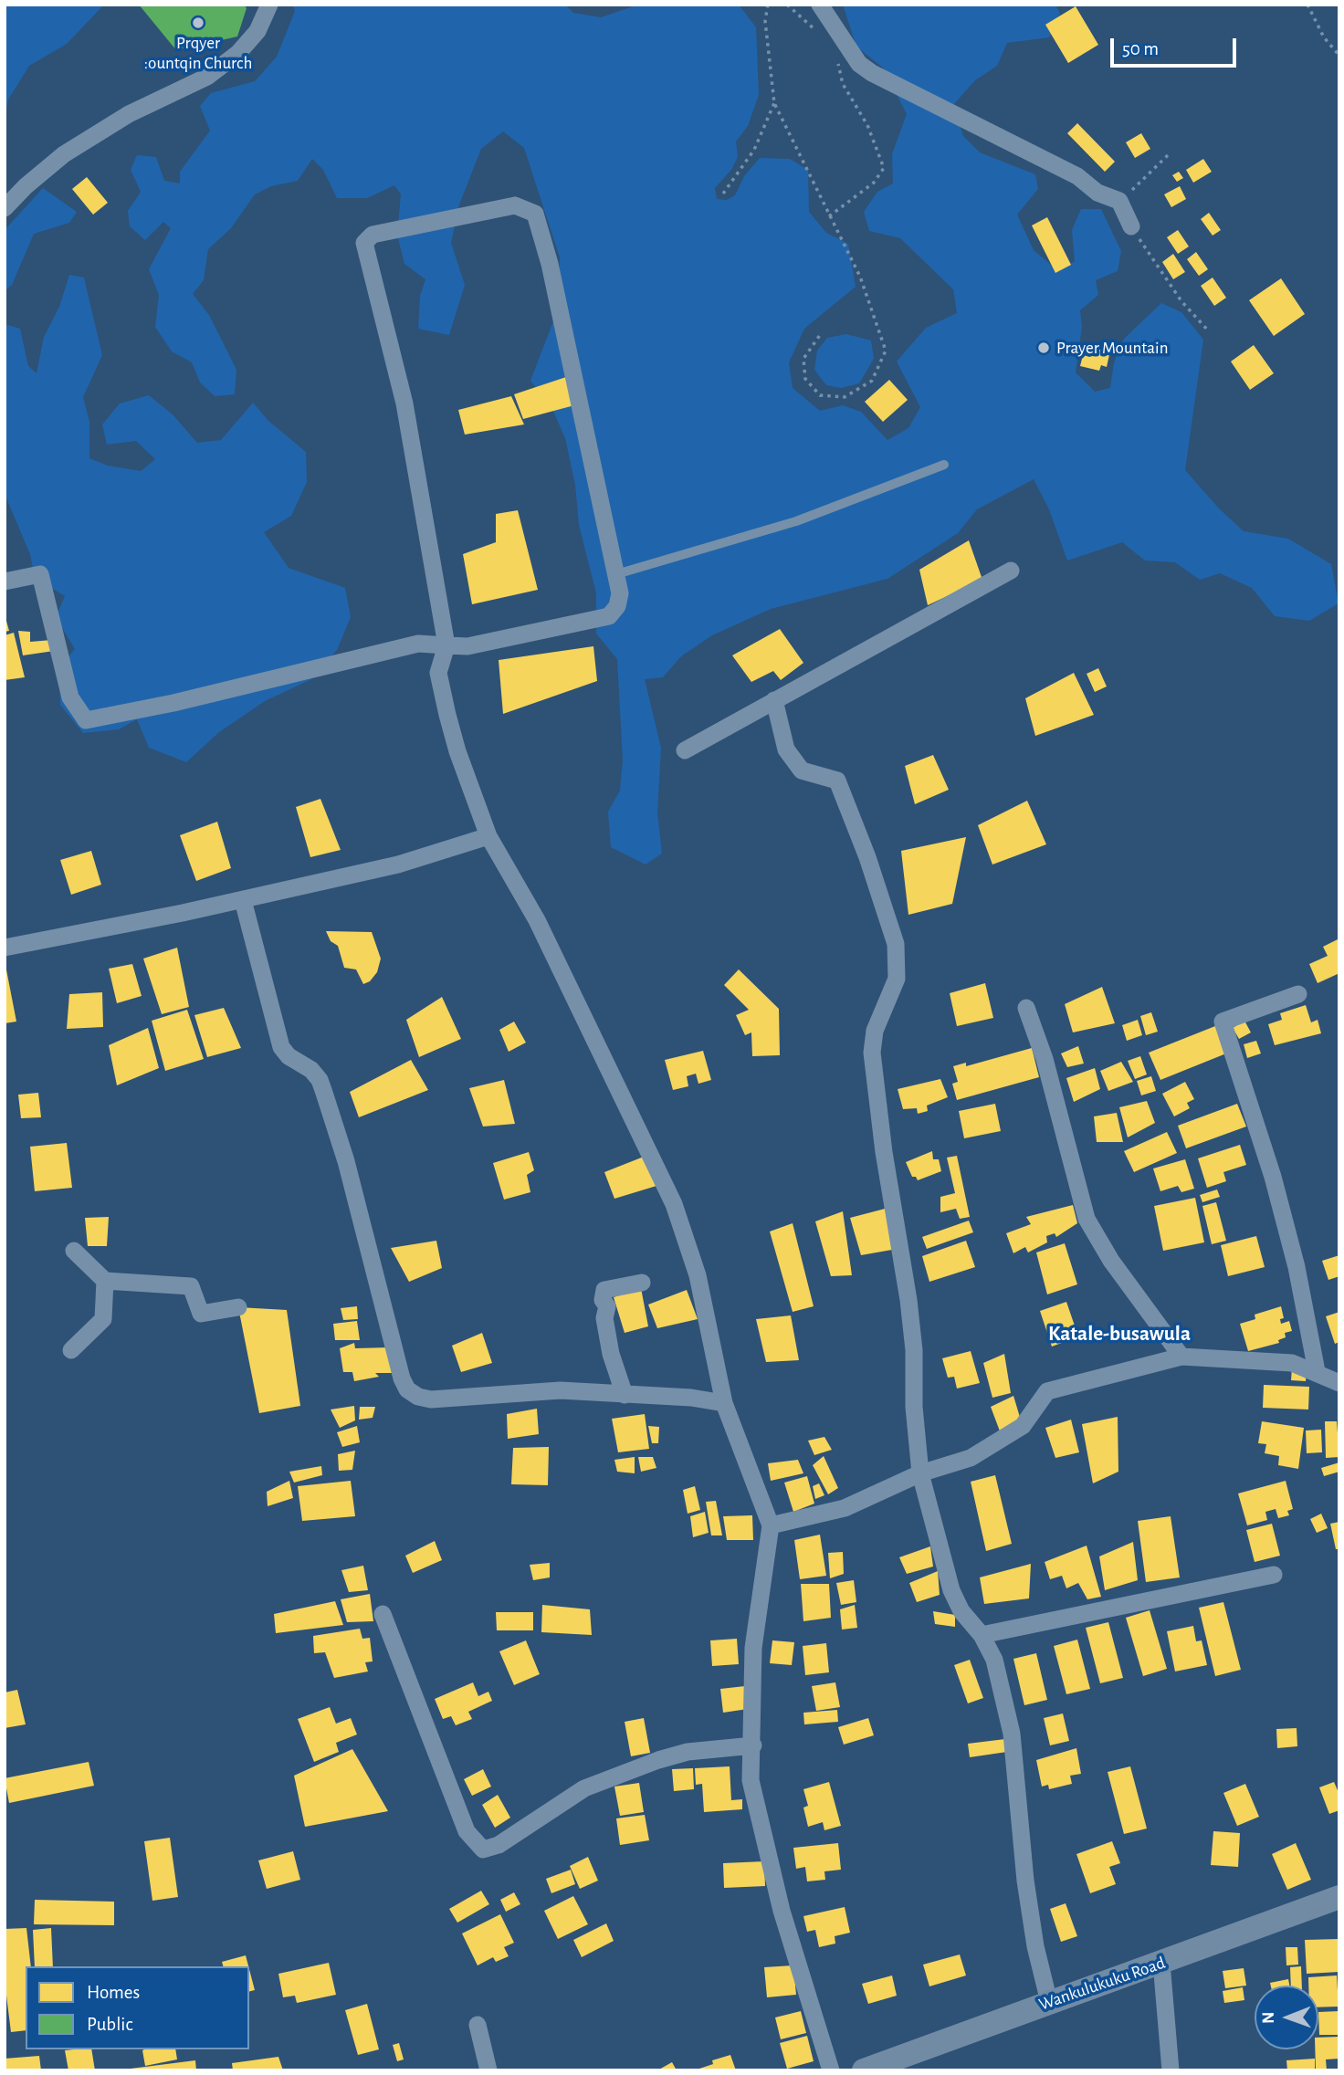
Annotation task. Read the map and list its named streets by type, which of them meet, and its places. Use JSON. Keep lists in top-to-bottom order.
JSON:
{
  "streets": {
    "main road": ["Wankulukuku Road"]
  },
  "districts": ["Katale-busawula"],
  "places": ["Prqyer :ountqin Church", "Prayer Mountain"],
  "legend": ["Homes", "Public"],
  "scale_bar": "50 m",
  "north": "left"
}
